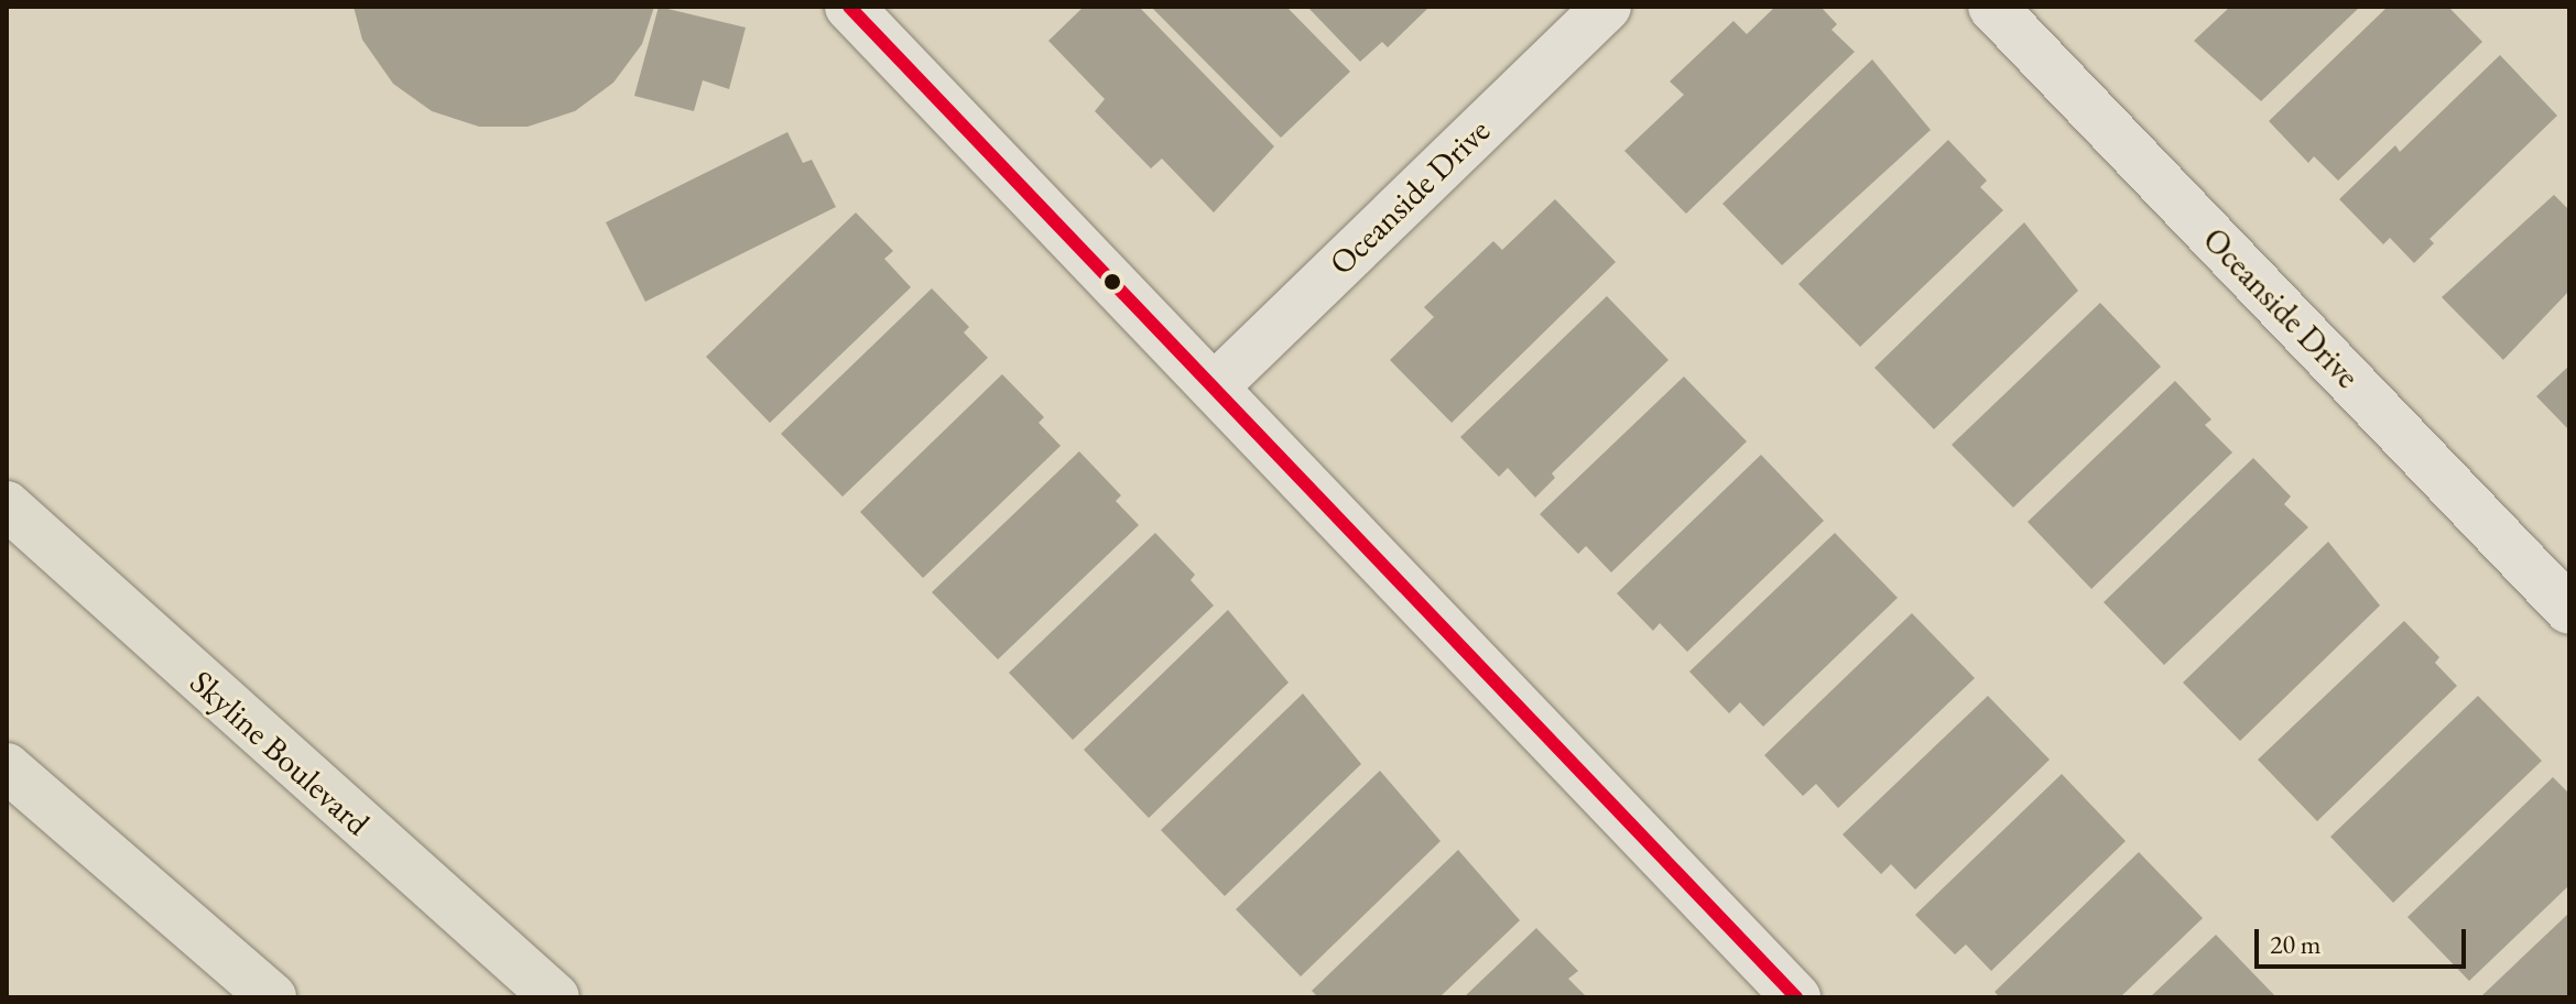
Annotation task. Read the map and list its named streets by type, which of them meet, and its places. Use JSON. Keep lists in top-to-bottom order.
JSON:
{
  "streets": {
    "main road": ["Skyline Boulevard"],
    "street": ["Oceanside Drive"]
  },
  "scale_bar": "20 m"
}
